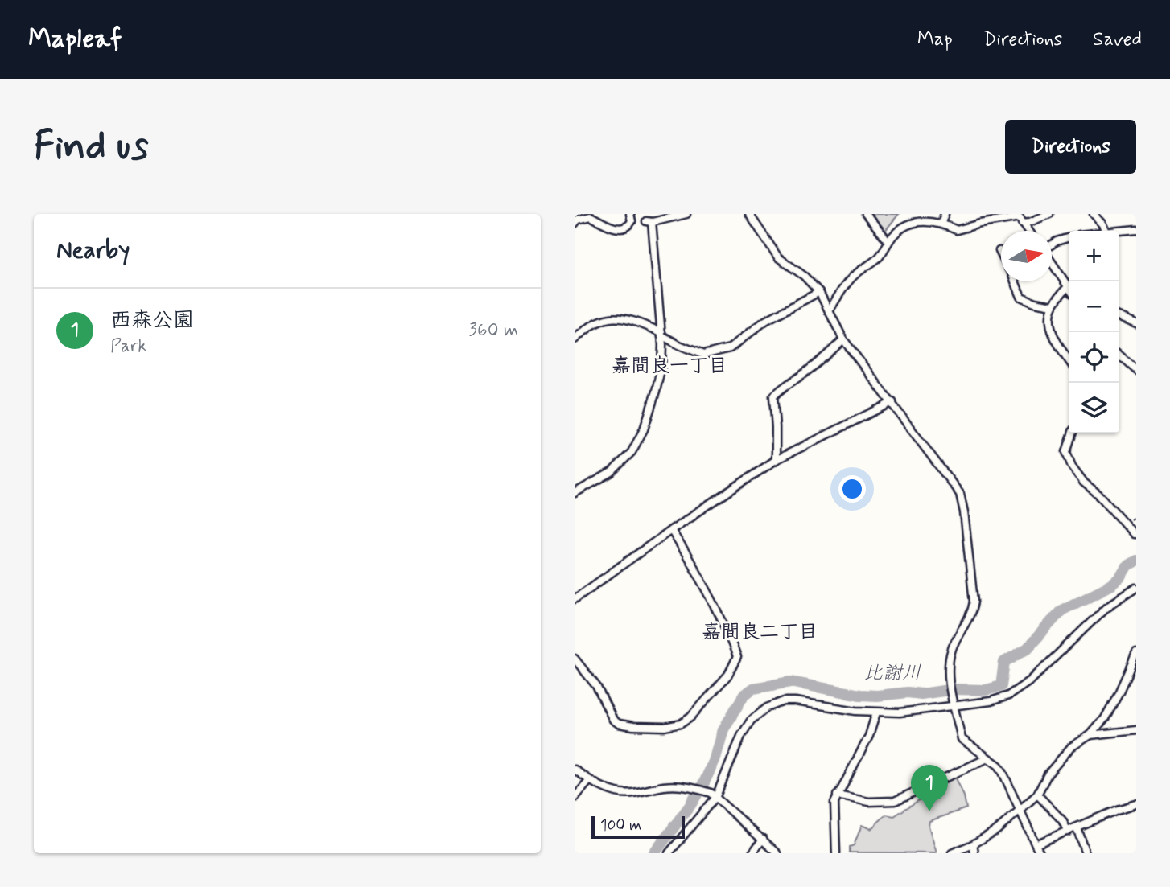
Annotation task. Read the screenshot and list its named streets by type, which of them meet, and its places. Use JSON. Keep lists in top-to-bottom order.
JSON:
{
  "districts": ["嘉間良一丁目", "嘉間良二丁目"],
  "water": ["比謝川"],
  "scale_bar": "100 m",
  "north": "right",
  "page": {
    "header": "Mapleaf",
    "nav": ["Map", "Directions", "Saved"],
    "buttons": "Directions",
    "title": "Find us",
    "heading": "Nearby",
    "map_buttons": ["+", "−"],
    "list": [
      {
        "mark": "1",
        "name": "西森公園",
        "note": "Park",
        "value": "360 m"
      }
    ],
    "pins": "1",
    "scale": "100 m"
  }
}
